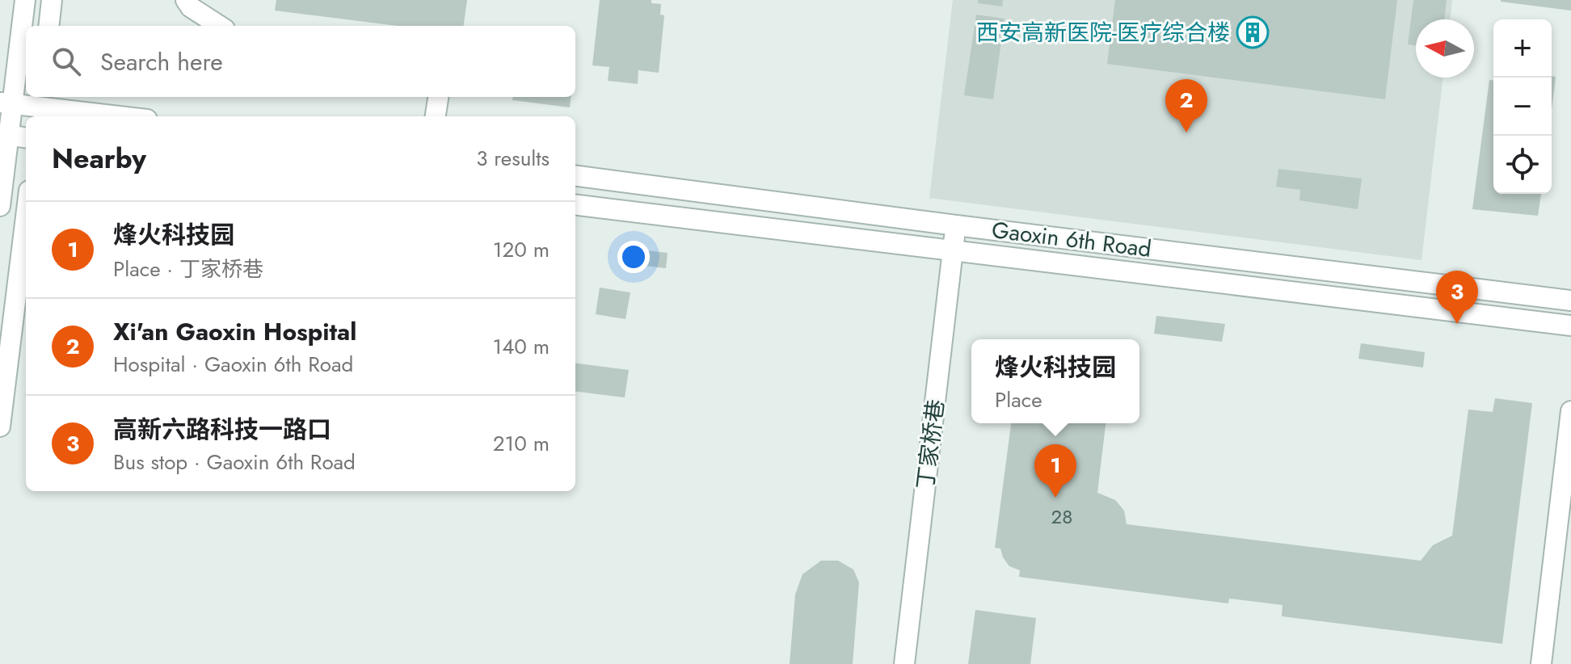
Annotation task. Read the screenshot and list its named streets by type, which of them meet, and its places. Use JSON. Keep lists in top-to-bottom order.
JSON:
{
  "streets": {
    "street": ["Gaoxin 6th Road", "丁家桥巷"]
  },
  "crossings": [
    ["Gaoxin 6th Road", "丁家桥巷"]
  ],
  "places": {
    "building": ["西安高新医院-医疗综合楼"]
  },
  "house_numbers": ["28"],
  "north": "left",
  "page": {
    "map_buttons": ["+", "−"],
    "search": "Search here",
    "pins": ["2", "3", "1"],
    "heading": ["Nearby", "3 results"],
    "list": [
      {
        "mark": "1",
        "name": "烽火科技园",
        "note": "Place · 丁家桥巷",
        "value": "120 m"
      },
      {
        "mark": "2",
        "name": "Xi'an Gaoxin Hospital",
        "note": "Hospital · Gaoxin 6th Road",
        "value": "140 m"
      },
      {
        "mark": "3",
        "name": "高新六路科技一路口",
        "note": "Bus stop · Gaoxin 6th Road",
        "value": "210 m"
      }
    ],
    "popup": ["烽火科技园", "Place"]
  }
}
